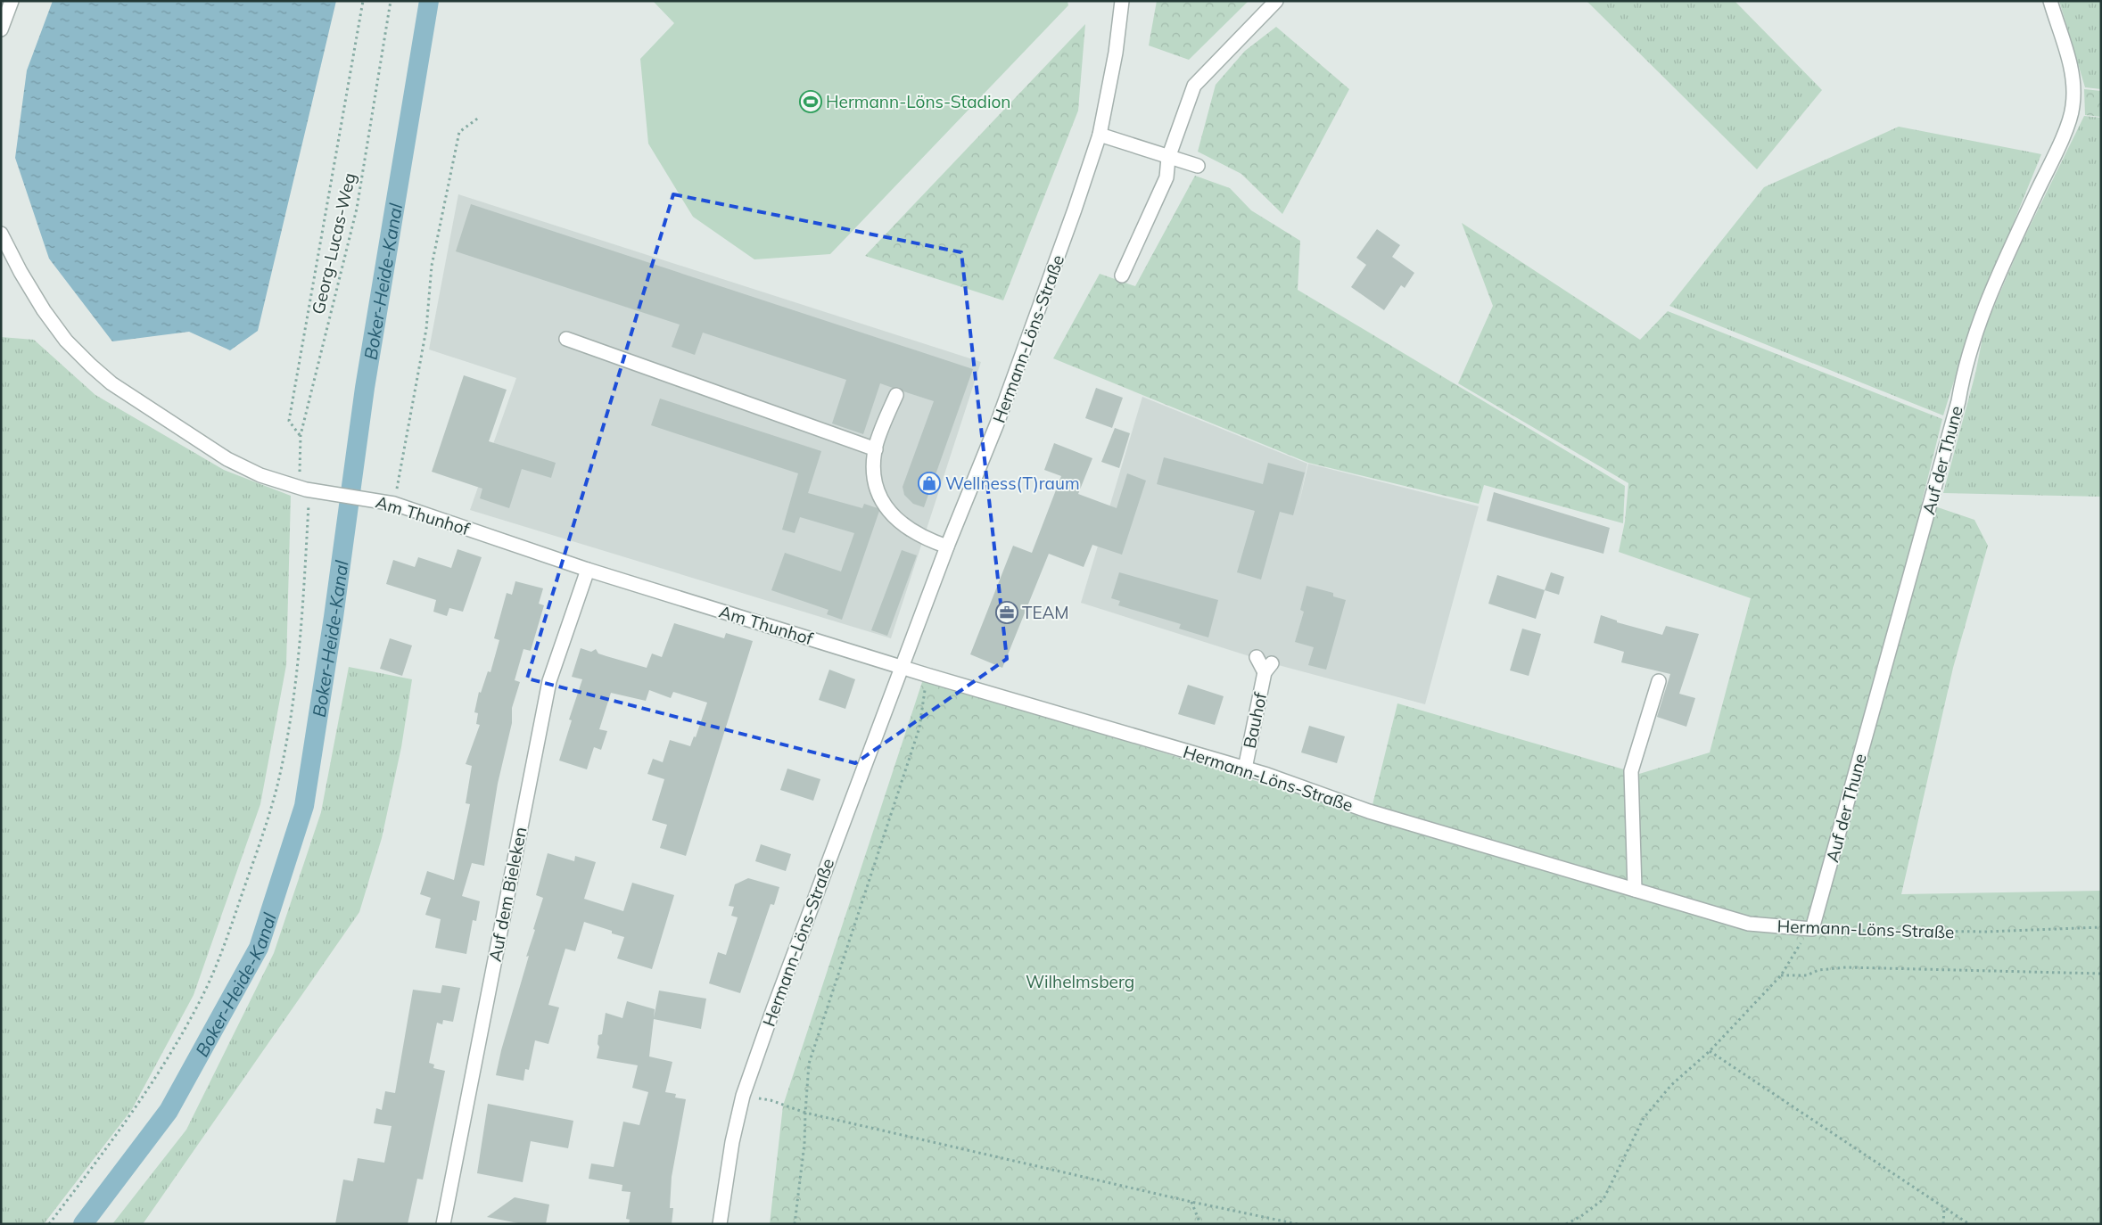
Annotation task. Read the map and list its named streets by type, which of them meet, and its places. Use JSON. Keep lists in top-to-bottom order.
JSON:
{
  "streets": {
    "street": [
      "Hermann-Löns-Straße",
      "Auf der Thune",
      "Am Thunhof",
      "Bauhof",
      "Auf dem Bieleken"
    ],
    "path": ["Georg-Lucas-Weg"]
  },
  "crossings": [
    ["Georg-Lucas-Weg", "Am Thunhof"],
    ["Hermann-Löns-Straße", "Auf der Thune"],
    ["Hermann-Löns-Straße", "Am Thunhof"],
    ["Hermann-Löns-Straße", "Bauhof"],
    ["Am Thunhof", "Auf dem Bieleken"]
  ],
  "water": ["Boker-Heide-Kanal"],
  "parks": ["Wilhelmsberg"],
  "places": {
    "sports": ["Hermann-Löns-Stadion"],
    "shop": ["Wellness(T)raum"],
    "office": ["TEAM"]
  }
}
